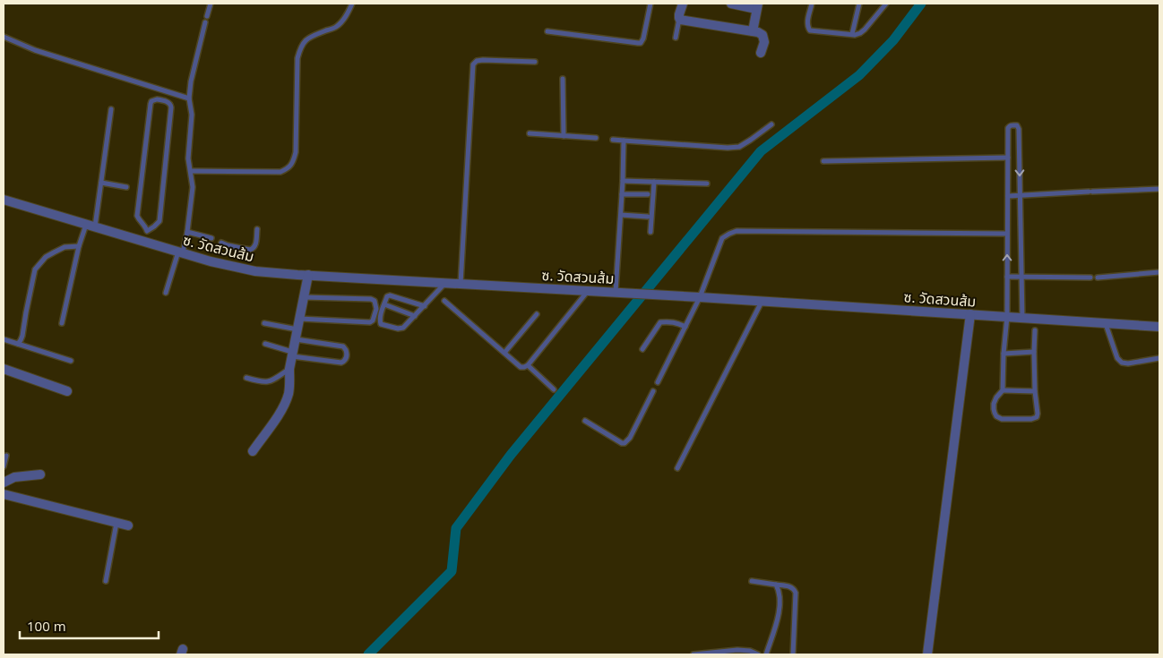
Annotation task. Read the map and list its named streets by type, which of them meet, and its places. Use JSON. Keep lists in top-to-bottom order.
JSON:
{
  "streets": {
    "street": ["ซ. วัดสวนส้ม"]
  },
  "scale_bar": "100 m"
}
